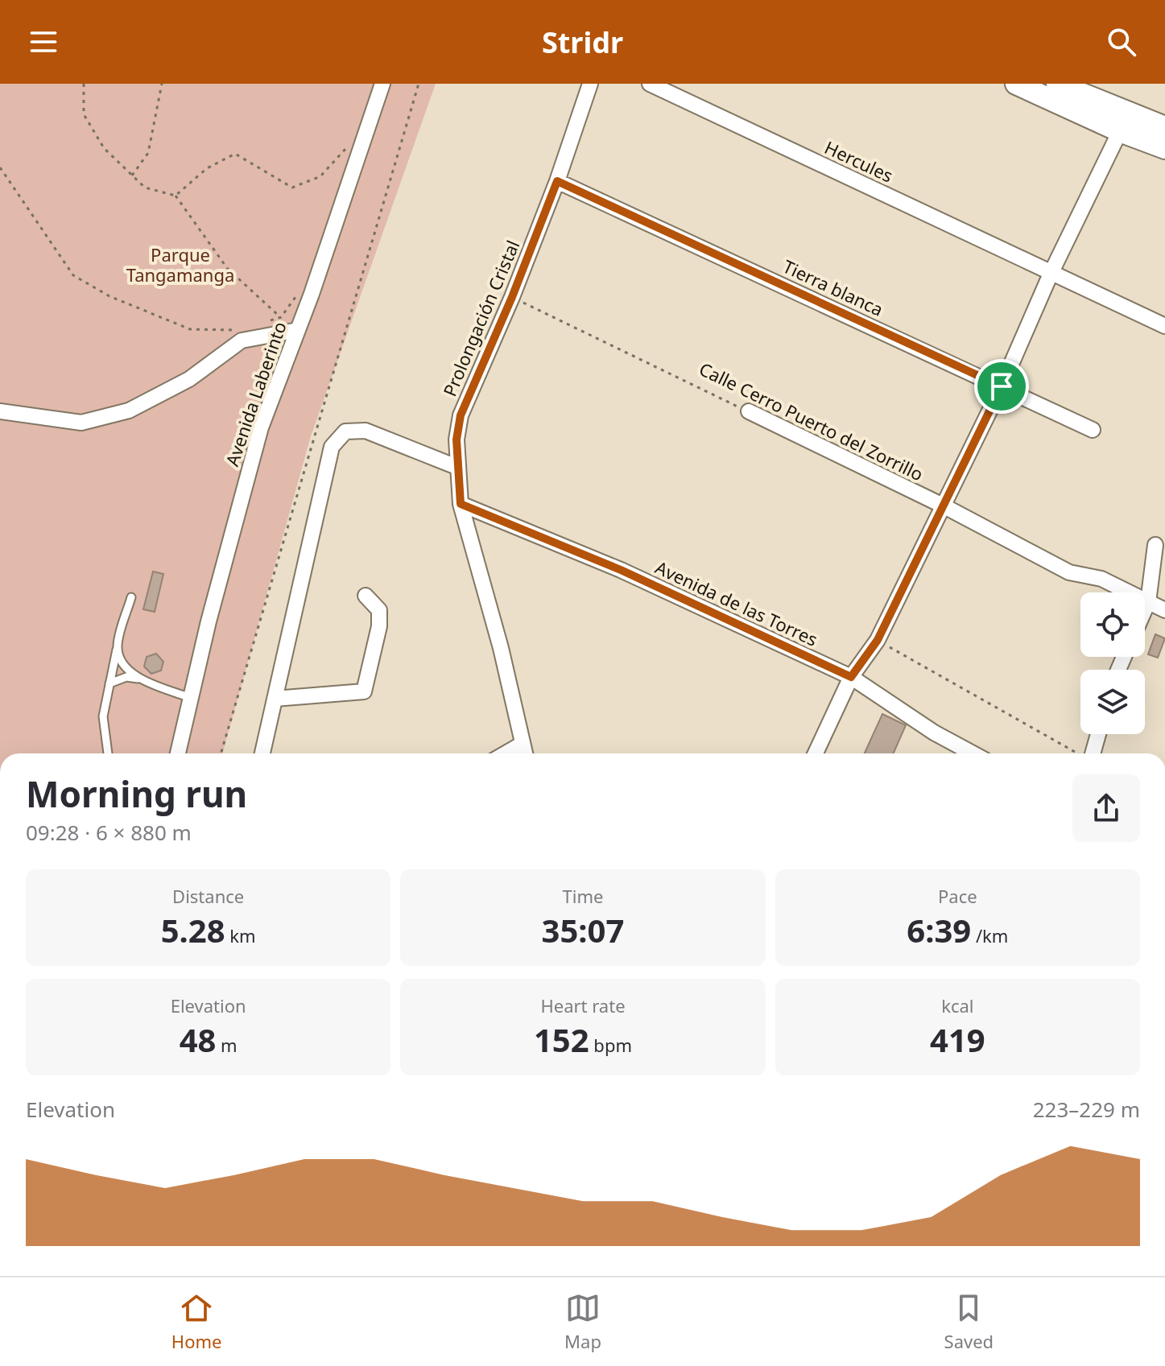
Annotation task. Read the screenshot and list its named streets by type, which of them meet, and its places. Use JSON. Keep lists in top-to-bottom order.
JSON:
{
  "streets": {
    "street": [
      "Hercules",
      "Tierra blanca",
      "Prolongación Cristal",
      "Avenida Laberinto",
      "Calle Cerro Puerto del Zorrillo",
      "Avenida de las Torres"
    ]
  },
  "crossings": [
    ["Tierra blanca", "Prolongación Cristal"],
    ["Prolongación Cristal", "Calle Cerro Puerto del Zorrillo"],
    ["Prolongación Cristal", "Avenida de las Torres"]
  ],
  "parks": ["Parque Tangamanga"],
  "page": {
    "header": "Stridr",
    "heading": ["Morning run", "09:28 · 6 × 880 m"],
    "stats": [
      ["Distance", "5.28 km"],
      ["Time", "35:07"],
      ["Pace", "6:39 /km"],
      ["Elevation", "48 m"],
      ["Heart rate", "152 bpm"],
      ["kcal", "419"]
    ],
    "chart": ["Elevation", "223–229 m"],
    "tabs": ["Home", "Map", "Saved"]
  }
}
